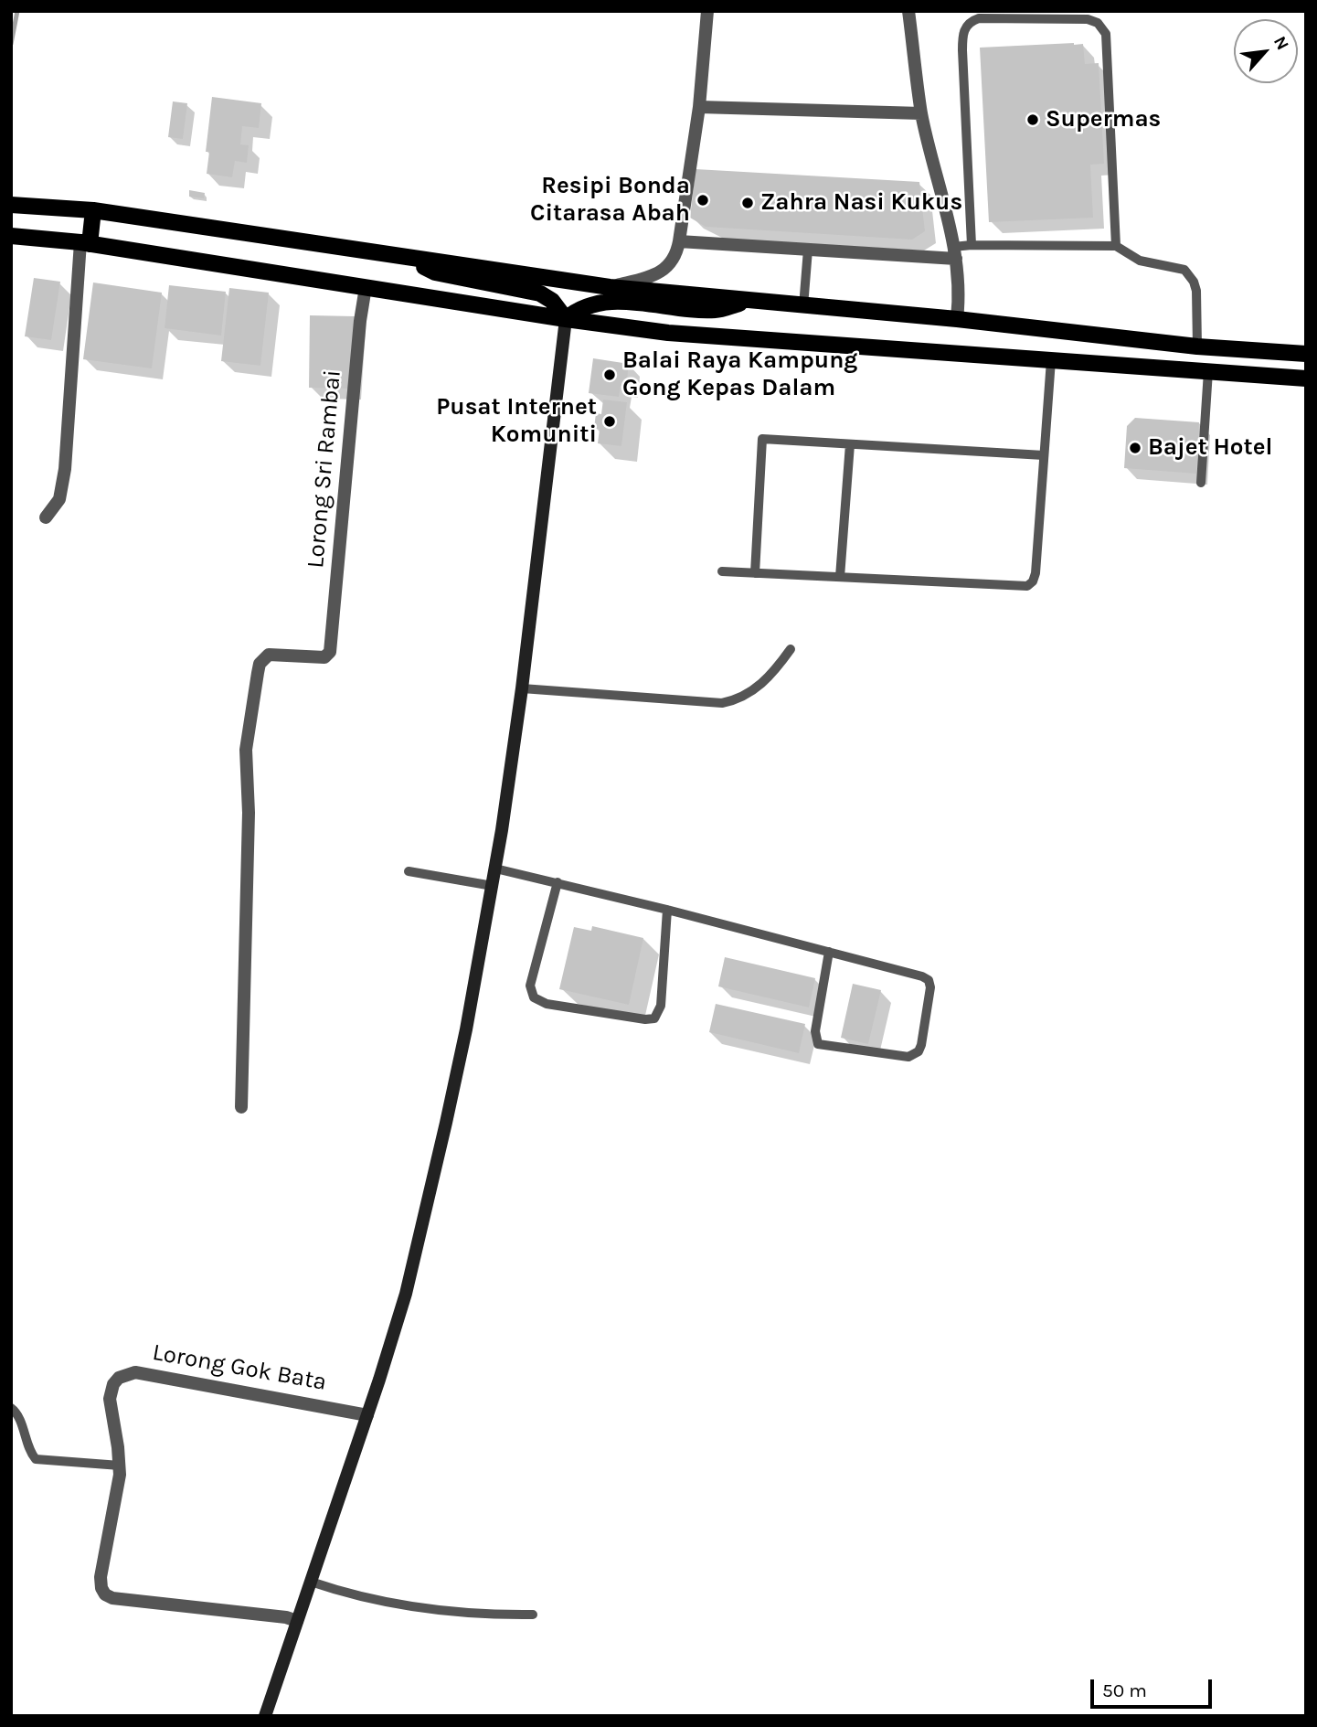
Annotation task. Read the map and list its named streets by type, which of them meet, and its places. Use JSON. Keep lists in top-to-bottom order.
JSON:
{
  "streets": {
    "street": ["Lorong Sri Rambai", "Lorong Gok Bata"]
  },
  "places": [
    "Supermas",
    "Resipi Bonda Citarasa Abah",
    "Zahra Nasi Kukus",
    "Balai Raya Kampung Gong Kepas Dalam",
    "Pusat Internet Komuniti",
    "Bajet Hotel"
  ],
  "scale_bar": "50 m",
  "north": "top right"
}
